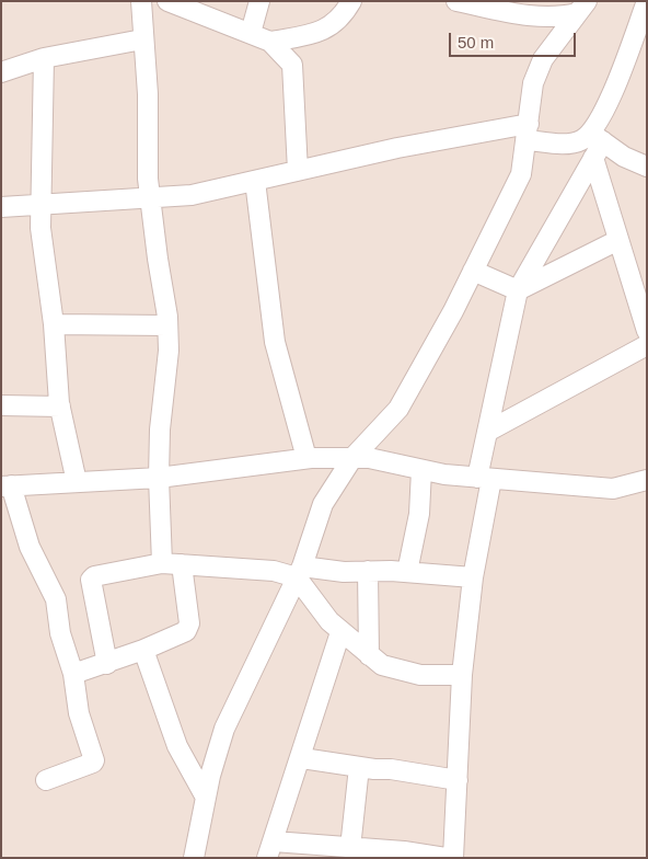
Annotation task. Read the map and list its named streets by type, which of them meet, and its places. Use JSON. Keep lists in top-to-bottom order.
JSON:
{
  "scale_bar": "50 m"
}
